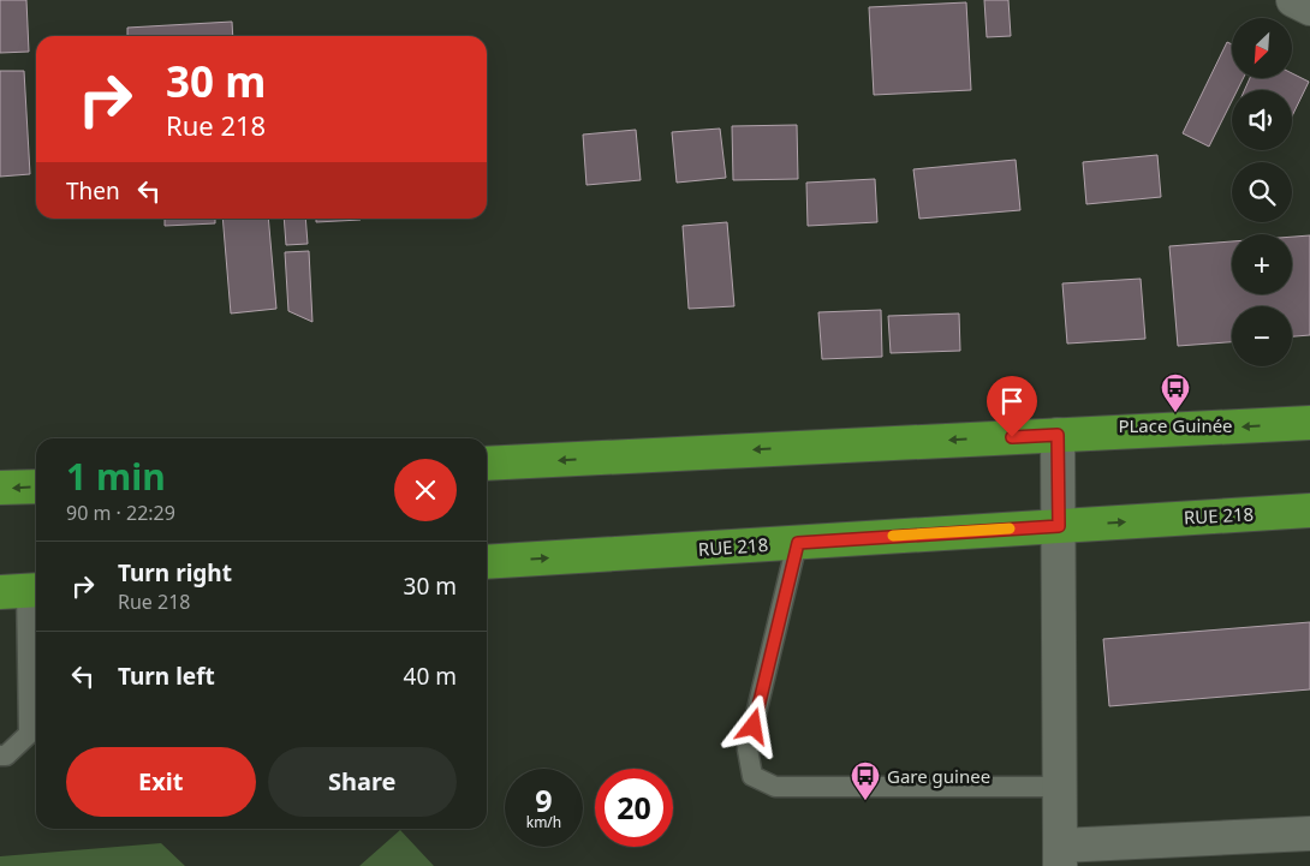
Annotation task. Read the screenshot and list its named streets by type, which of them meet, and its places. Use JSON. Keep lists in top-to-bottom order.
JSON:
{
  "streets": {
    "highway": ["RUE 218"]
  },
  "places": {
    "bus stop": ["PLace Guinée", "Gare guinee"]
  },
  "north": "bottom left",
  "page": {
    "map_buttons": ["+", "−"],
    "turn": ["30 m", "Rue 218"],
    "then": "Then",
    "heading": ["1 min", "90 m · 22:29"],
    "list": [
      {
        "name": "Turn right",
        "note": "Rue 218",
        "value": "30 m"
      },
      {
        "name": "Turn left",
        "value": "40 m"
      }
    ],
    "buttons": ["Exit", "Share"],
    "speed": "9 km/h",
    "limit": "20"
  }
}
